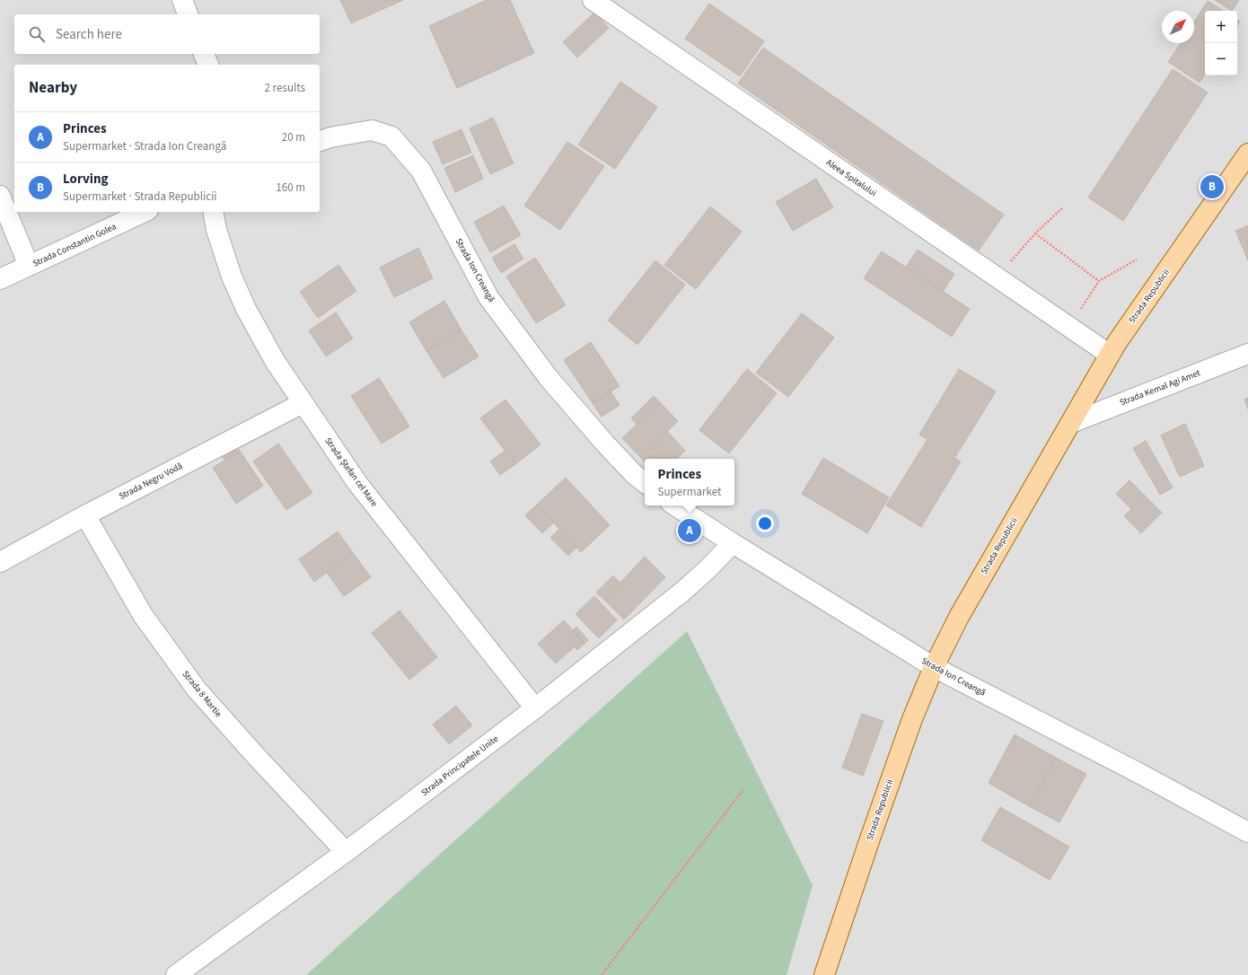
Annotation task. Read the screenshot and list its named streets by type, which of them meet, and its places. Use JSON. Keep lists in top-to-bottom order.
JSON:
{
  "streets": {
    "main road": ["Strada Republicii"],
    "street": [
      "Aleea Spitalului",
      "Strada Constantin Golea",
      "Strada Ion Creangă",
      "Strada Kemal Agi Amet",
      "Strada Ștefan cel Mare",
      "Strada Negru Vodă",
      "Strada 8 Martie",
      "Strada Principatele Unite"
    ]
  },
  "crossings": [
    ["Aleea Spitalului", "Strada Republicii"],
    ["Strada Ion Creangă", "Strada Republicii"],
    ["Strada Ion Creangă", "Strada Principatele Unite"],
    ["Strada Republicii", "Strada Kemal Agi Amet"],
    ["Strada Ștefan cel Mare", "Strada Negru Vodă"],
    ["Strada Ștefan cel Mare", "Strada Principatele Unite"],
    ["Strada Negru Vodă", "Strada 8 Martie"],
    ["Strada 8 Martie", "Strada Principatele Unite"]
  ],
  "north": "top right",
  "page": {
    "map_buttons": ["+", "−"],
    "search": "Search here",
    "heading": ["Nearby", "2 results"],
    "list": [
      {
        "mark": "A",
        "name": "Princes",
        "note": "Supermarket · Strada Ion Creangă",
        "value": "20 m"
      },
      {
        "mark": "B",
        "name": "Lorving",
        "note": "Supermarket · Strada Republicii",
        "value": "160 m"
      }
    ],
    "pins": ["B", "A"],
    "popup": ["Princes", "Supermarket"]
  }
}
